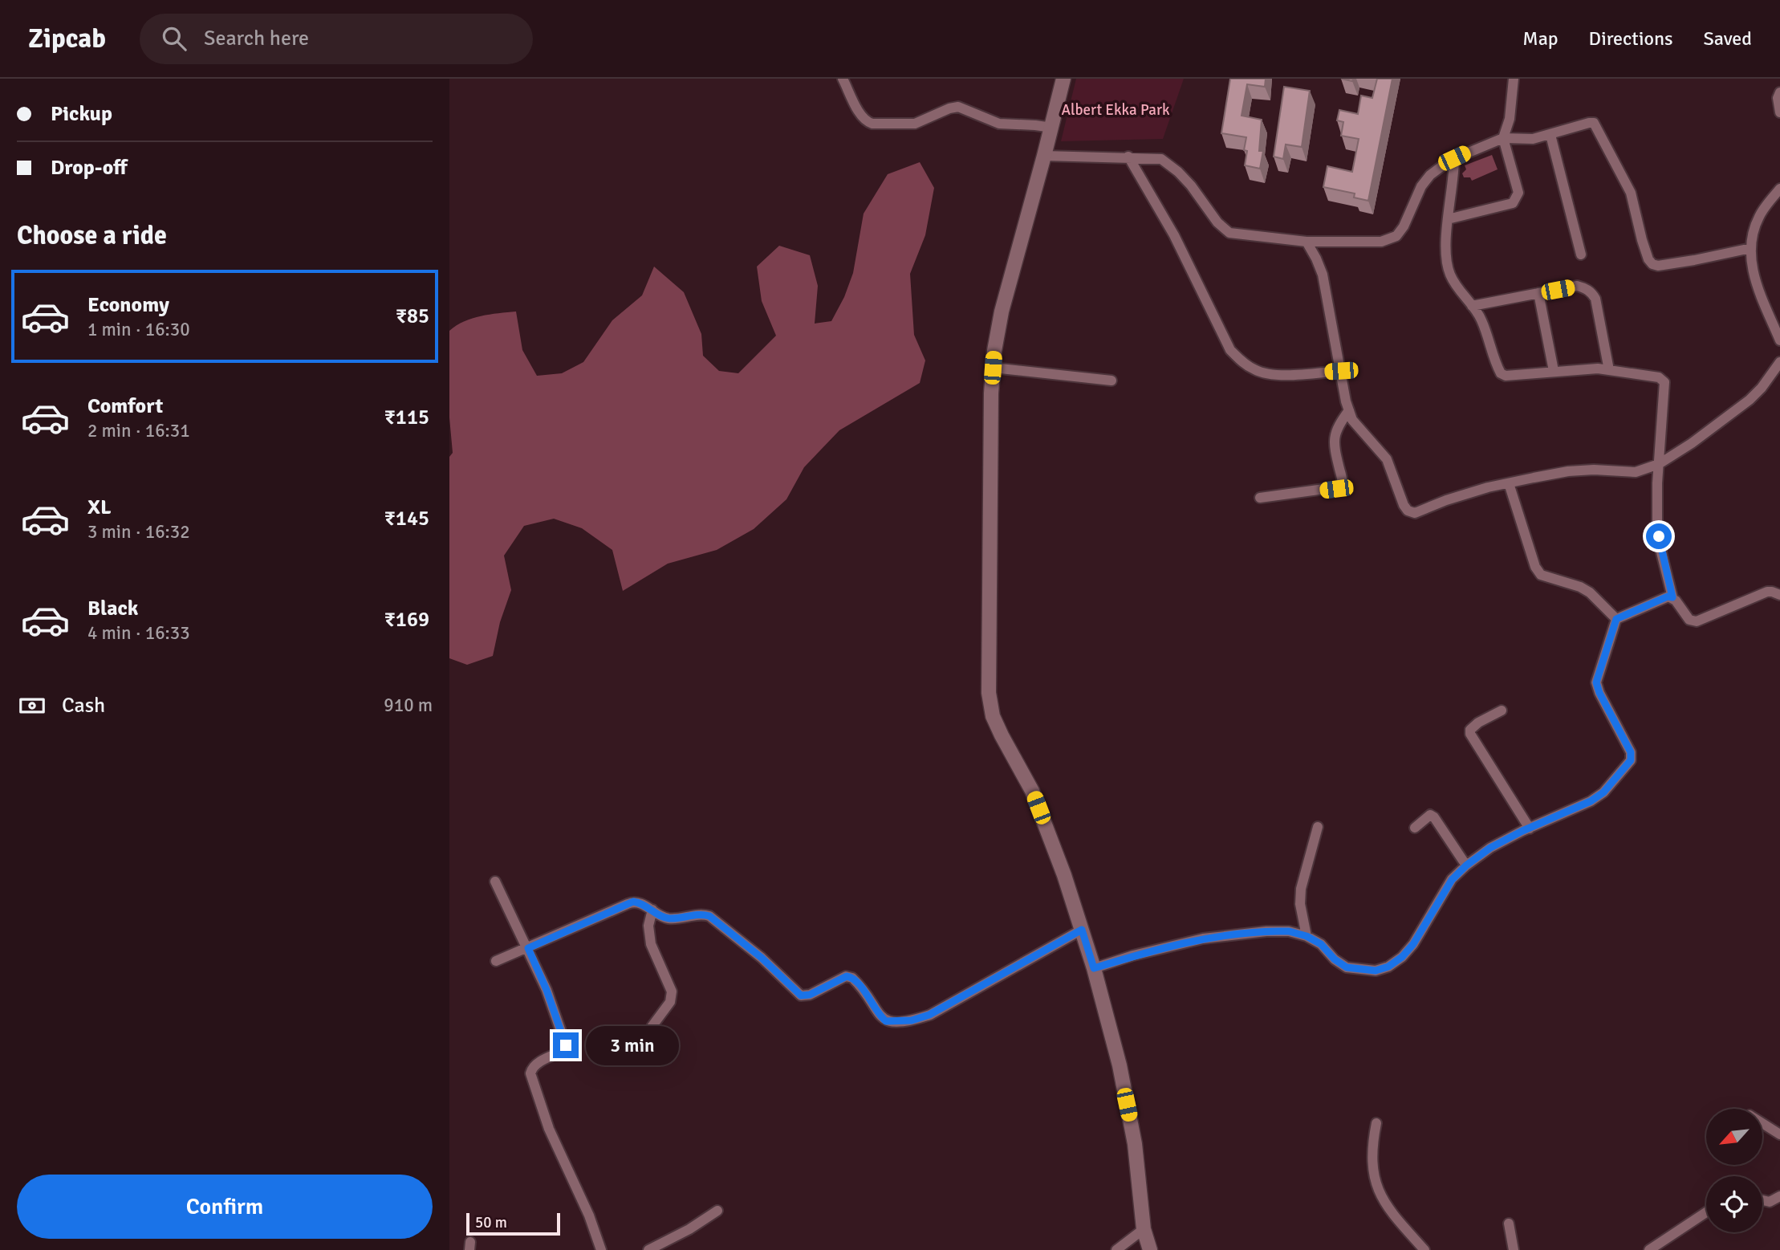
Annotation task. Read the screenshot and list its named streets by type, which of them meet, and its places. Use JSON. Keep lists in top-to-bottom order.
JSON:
{
  "parks": ["Albert Ekka Park"],
  "scale_bar": "50 m",
  "north": "bottom left",
  "page": {
    "header": "Zipcab",
    "search": "Search here",
    "nav": ["Map", "Directions", "Saved"],
    "banner": ["Pickup", "Drop-off"],
    "heading": "Choose a ride",
    "list": [
      {
        "name": "Economy",
        "note": "1 min · 16:30",
        "value": "₹85"
      },
      {
        "name": "Comfort",
        "note": "2 min · 16:31",
        "value": "₹115"
      },
      {
        "name": "XL",
        "note": "3 min · 16:32",
        "value": "₹145"
      },
      {
        "name": "Black",
        "note": "4 min · 16:33",
        "value": "₹169"
      }
    ],
    "pay": ["Cash", "910 m"],
    "bubble": "3 min",
    "buttons": "Confirm",
    "scale": "50 m"
  }
}
